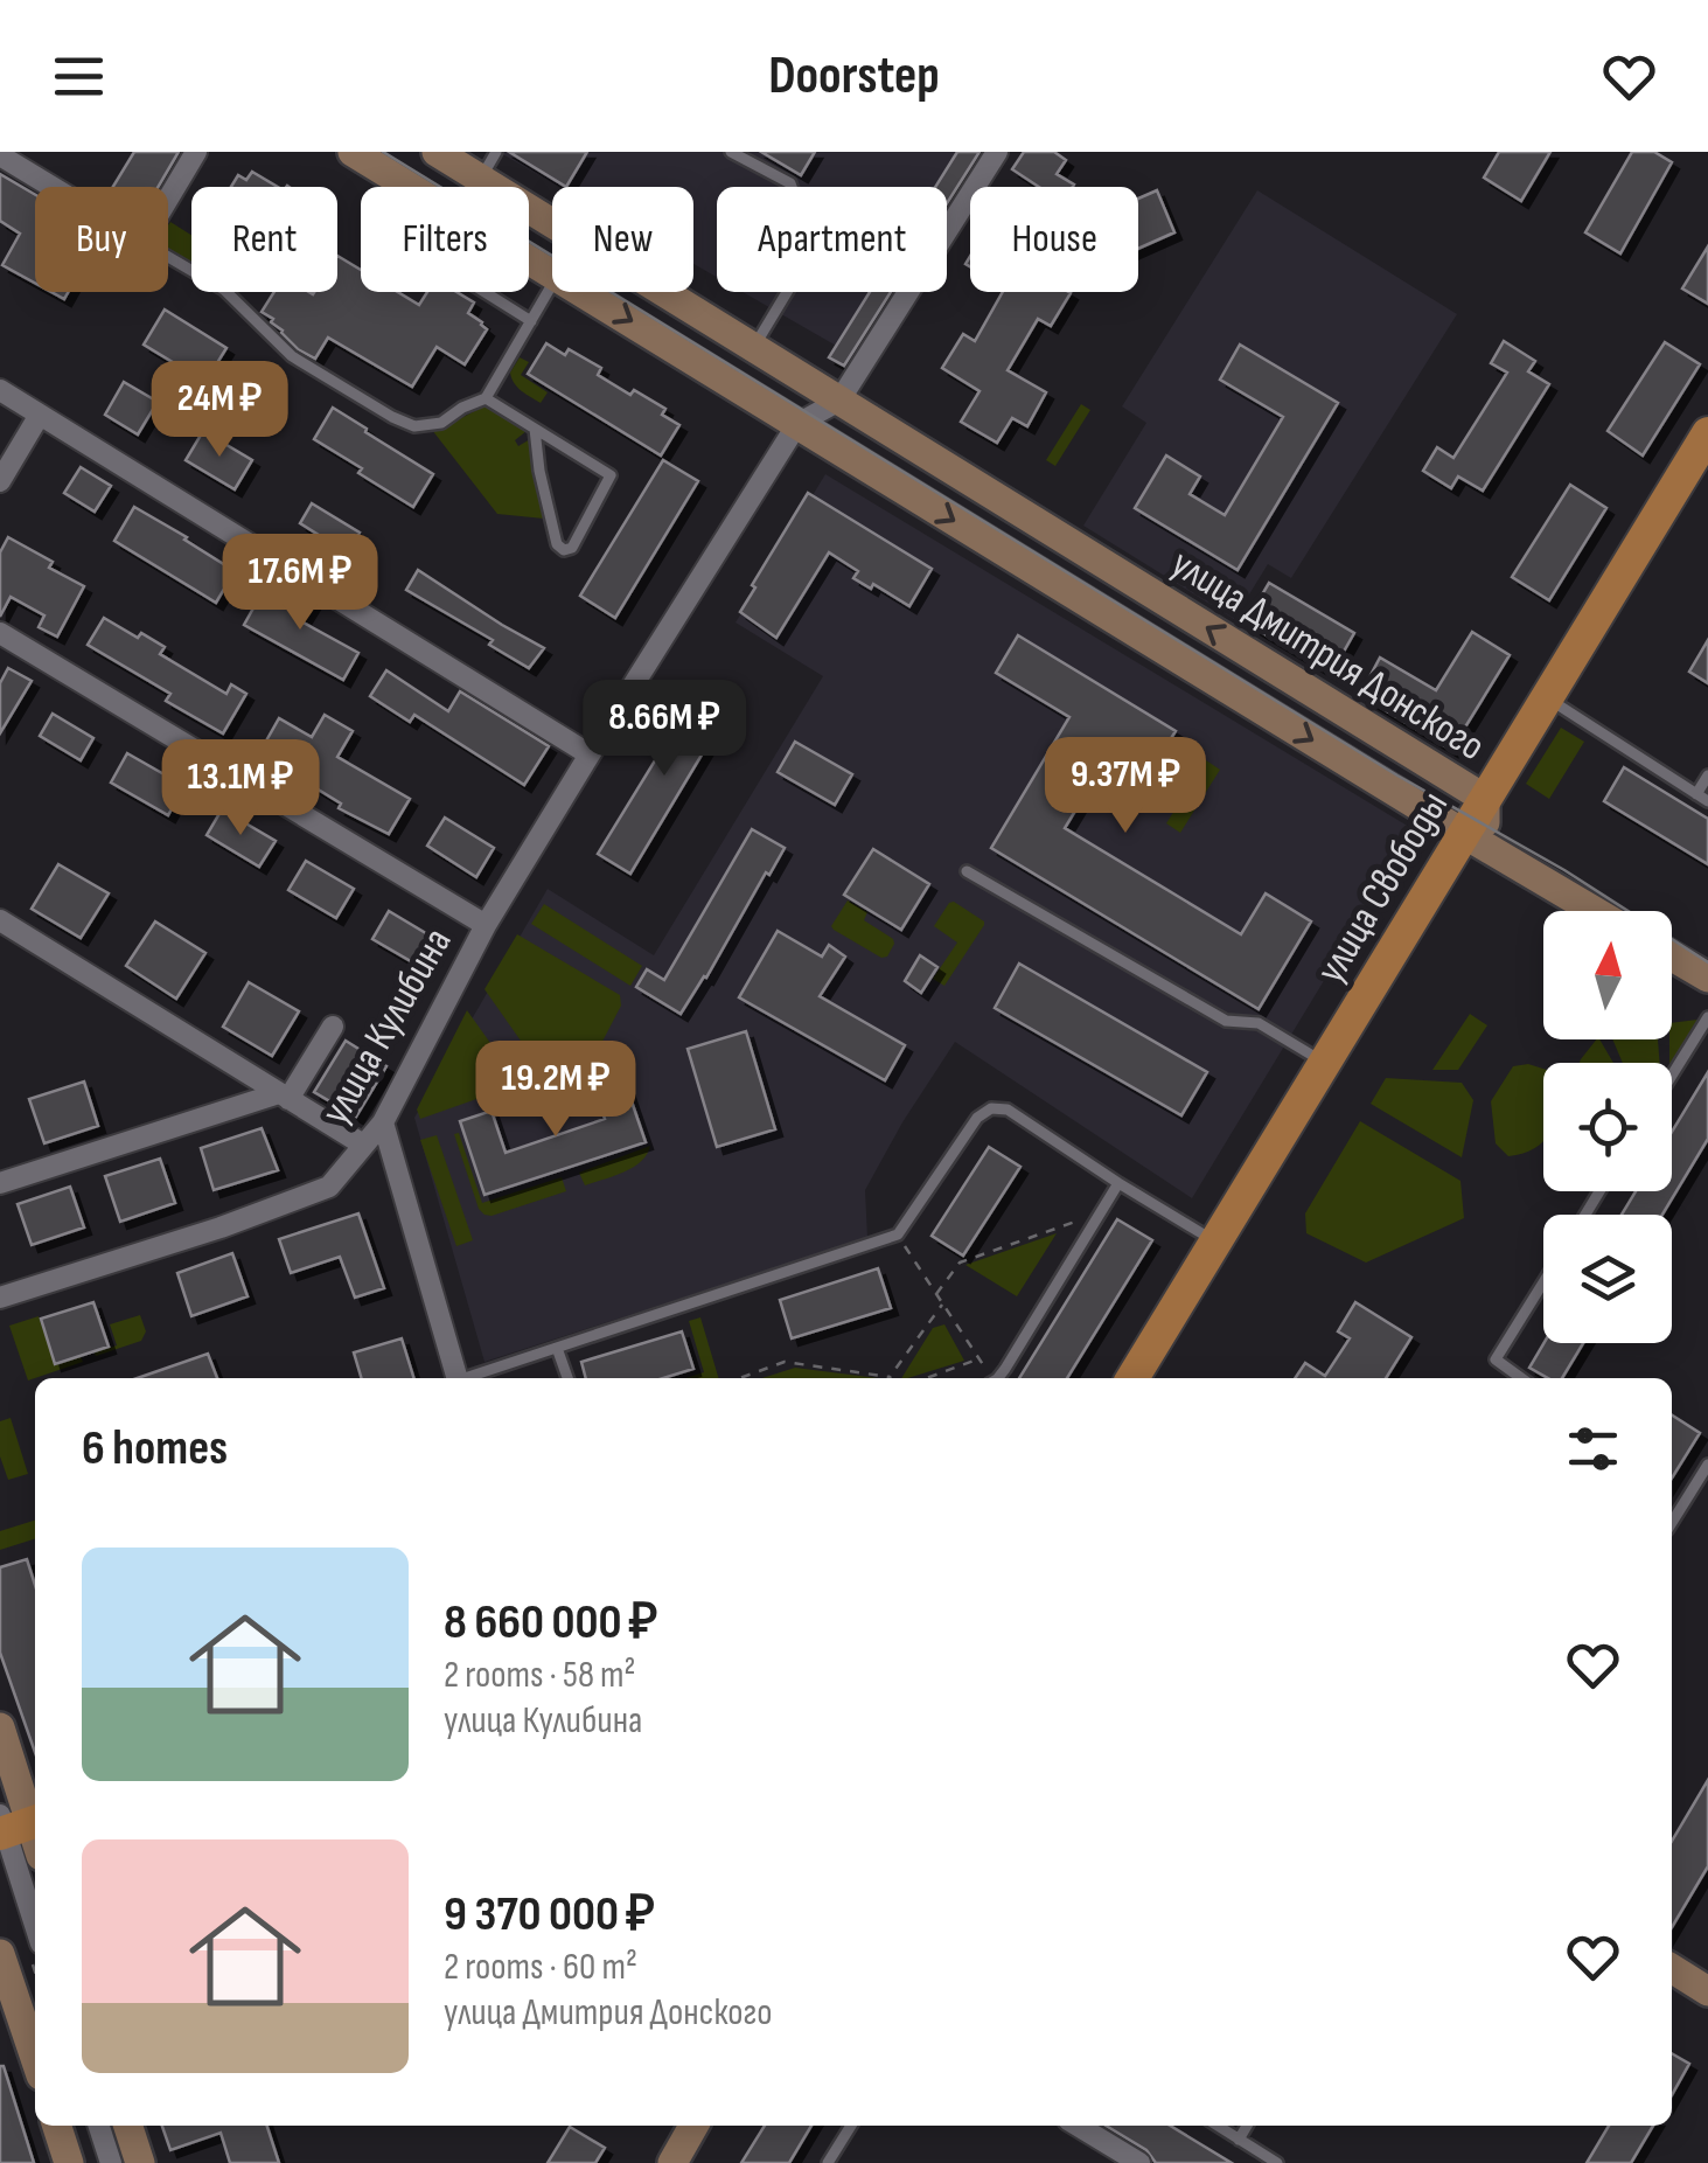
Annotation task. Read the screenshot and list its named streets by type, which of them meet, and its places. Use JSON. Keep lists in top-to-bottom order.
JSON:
{
  "streets": {
    "main road": ["улица Свободы"],
    "street": ["улица Дмитрия Донского", "улица Кулибина"]
  },
  "crossings": [
    ["улица Дмитрия Донского", "улица Свободы"],
    ["улица Дмитрия Донского", "улица Кулибина"]
  ],
  "north": "top",
  "page": {
    "header": "Doorstep",
    "chip": [
      "Buy",
      "Rent",
      "Filters",
      "New",
      "Apartment",
      "House"
    ],
    "price": [
      "24M ₽",
      "17.6M ₽",
      "8.66M ₽",
      "9.37M ₽",
      "13.1M ₽",
      "19.2M ₽"
    ],
    "heading": "6 homes",
    "list": [
      {
        "name": "8 660 000 ₽",
        "note": "2 rooms · 58 m² · улица Кулибина"
      },
      {
        "name": "9 370 000 ₽",
        "note": "2 rooms · 60 m² · улица Дмитрия Донского"
      }
    ]
  }
}
